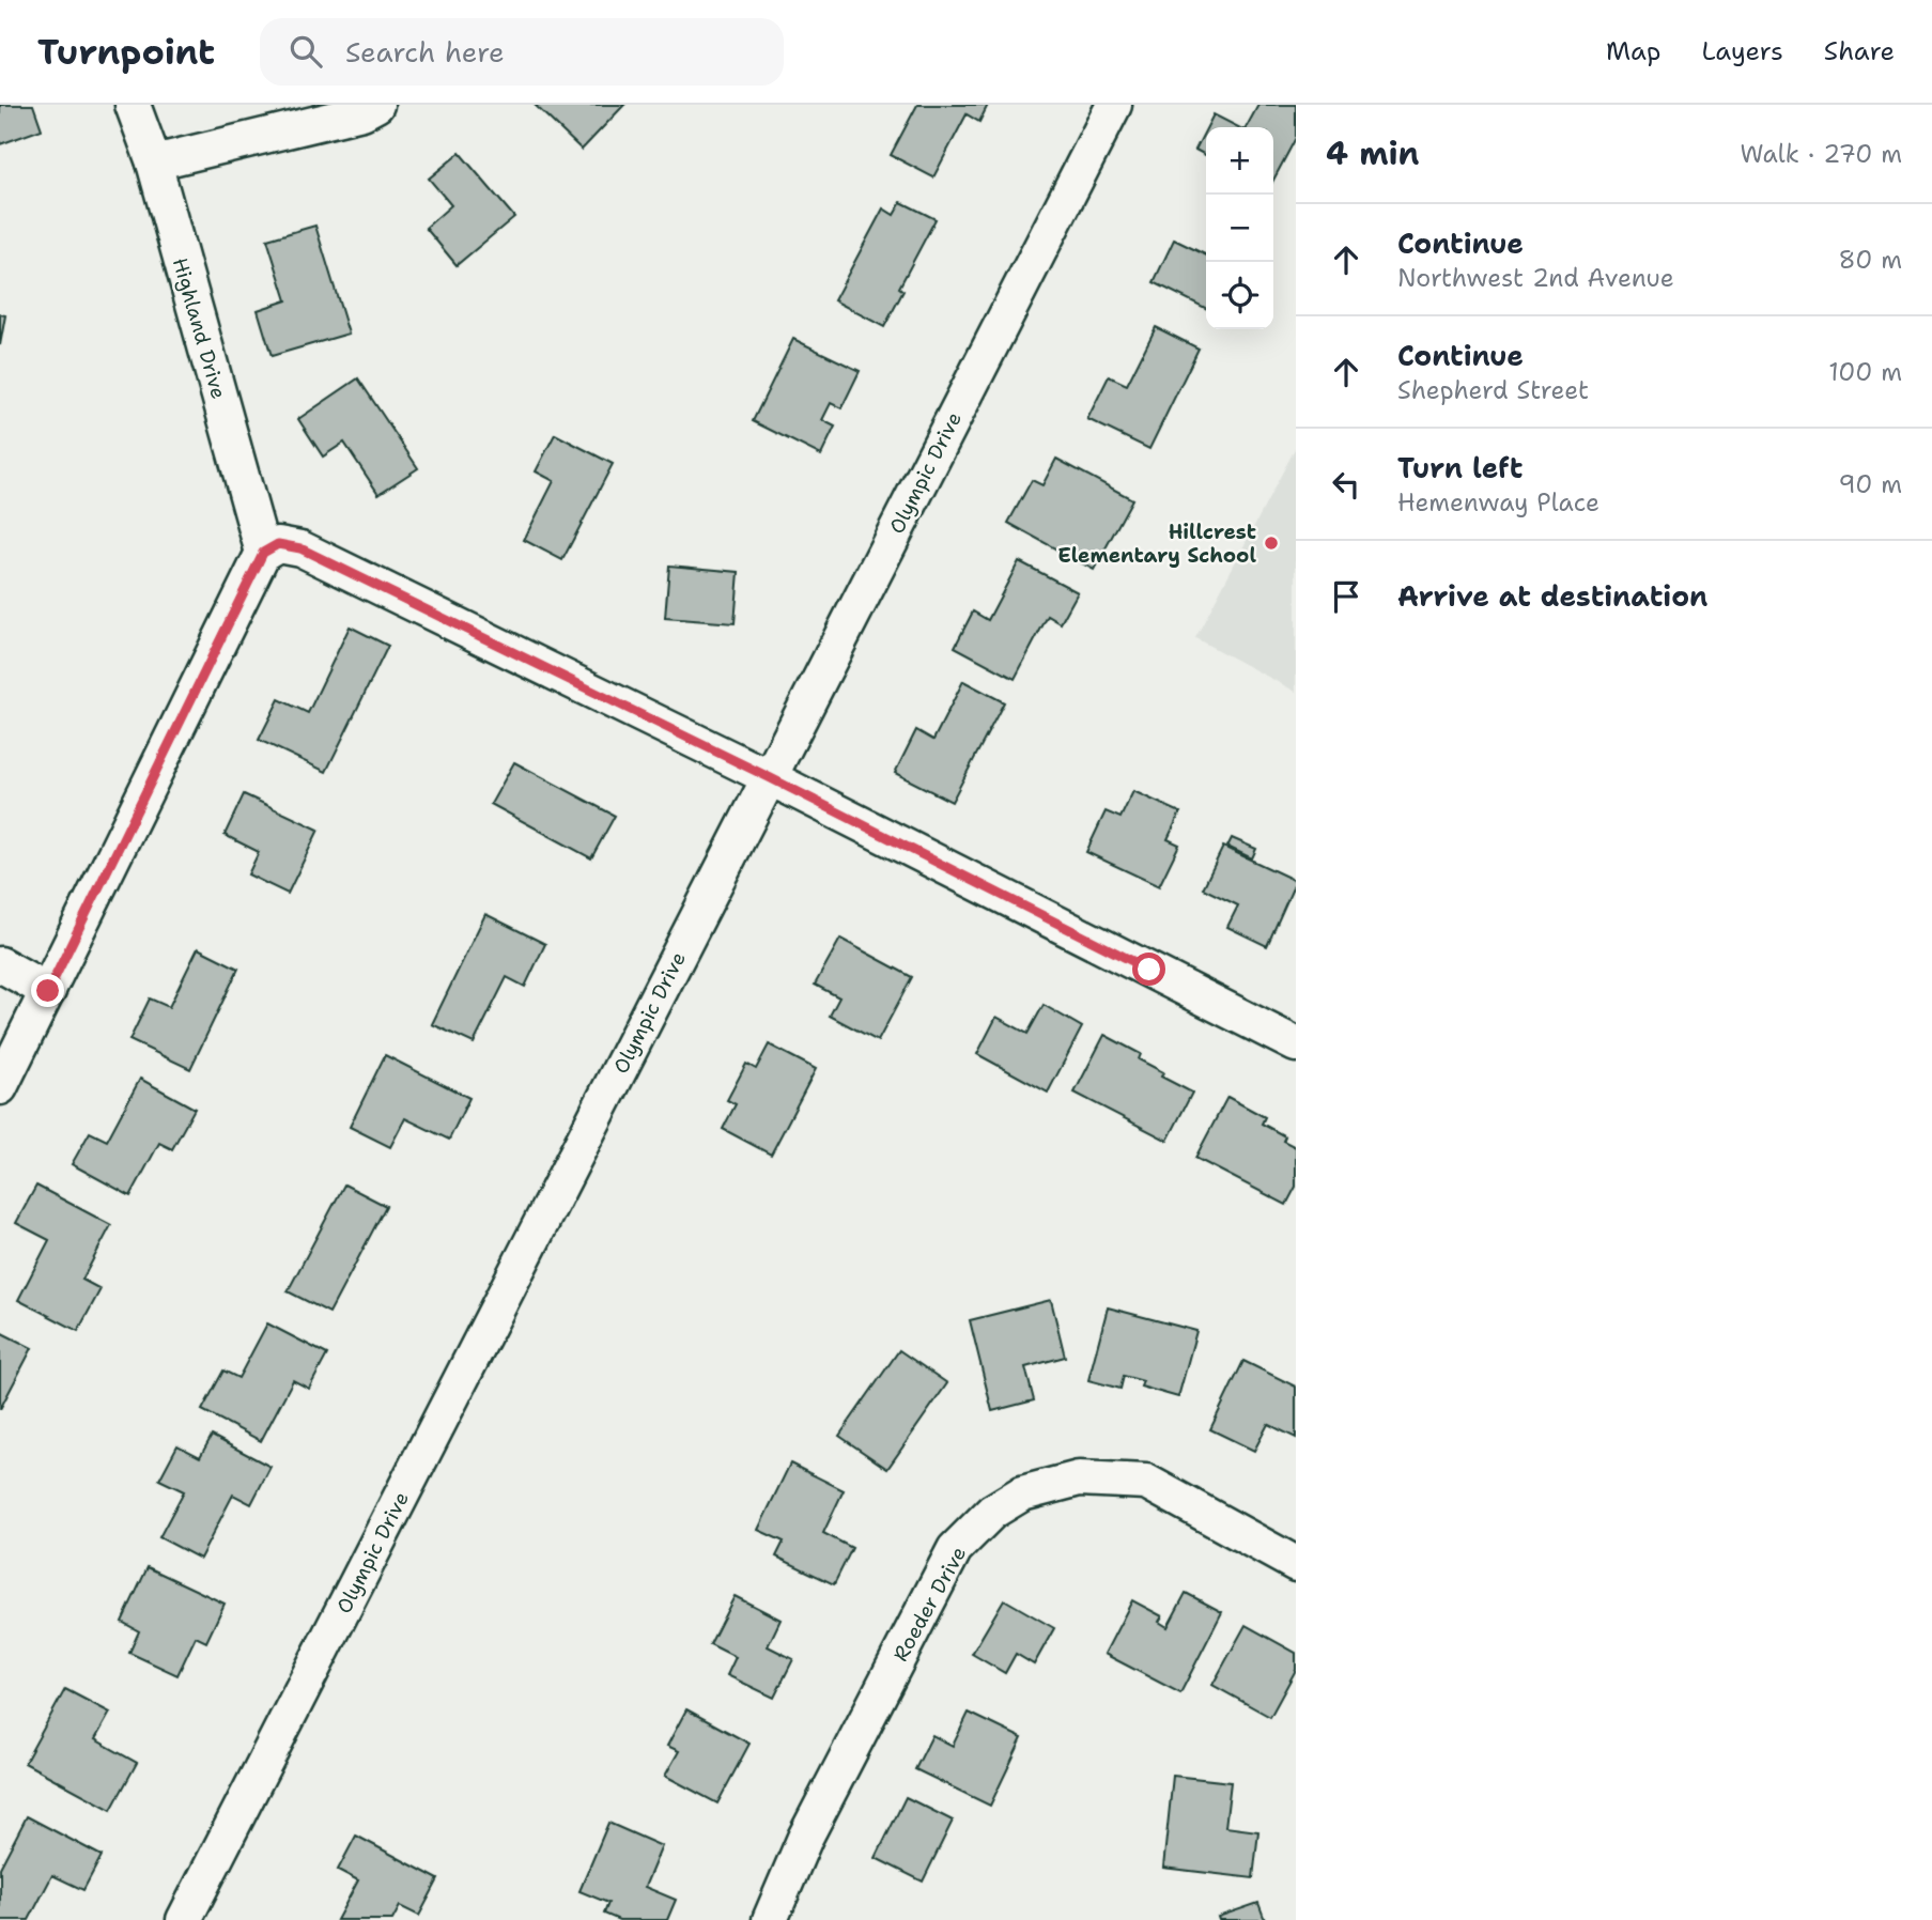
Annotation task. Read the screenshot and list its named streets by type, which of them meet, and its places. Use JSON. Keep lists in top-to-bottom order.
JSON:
{
  "streets": {
    "street": ["Highland Drive", "Olympic Drive", "Roeder Drive"]
  },
  "places": ["Hillcrest Elementary School"],
  "page": {
    "header": "Turnpoint",
    "search": "Search here",
    "nav": ["Map", "Layers", "Share"],
    "heading": ["4 min", "Walk · 270 m"],
    "map_buttons": ["+", "−"],
    "list": [
      ["Continue", "Northwest 2nd Avenue", "80 m"],
      ["Continue", "Shepherd Street", "100 m"],
      ["Turn left", "Hemenway Place", "90 m"],
      "Arrive at destination"
    ]
  }
}
